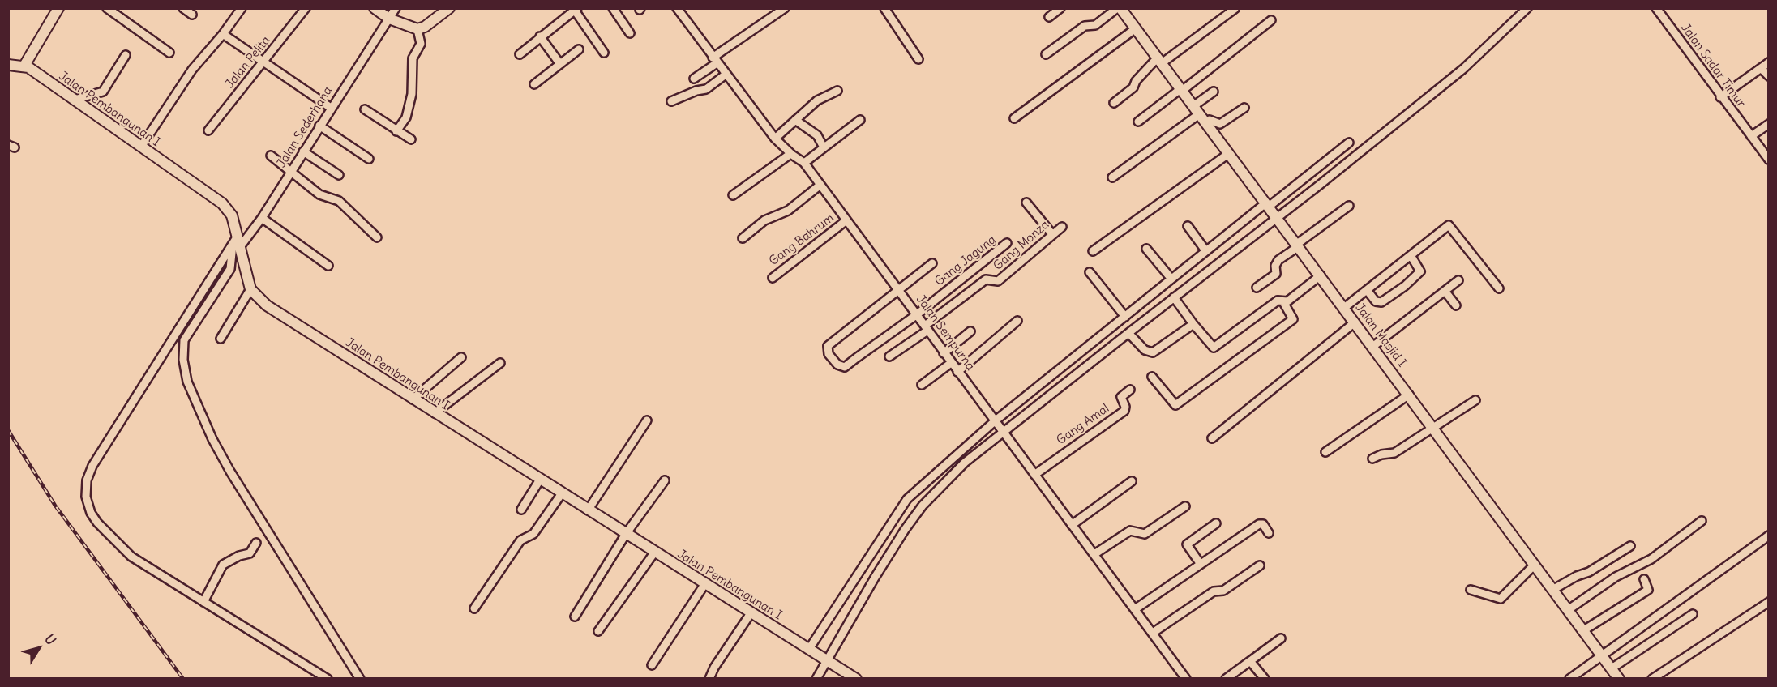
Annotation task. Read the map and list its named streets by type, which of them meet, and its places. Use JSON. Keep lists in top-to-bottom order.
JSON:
{
  "streets": {
    "main road": ["Jalan Pembangunan I", "Jalan Masjid I"],
    "street": [
      "Jalan Pelita",
      "Jalan Sadar Timur",
      "Jalan Sederhana",
      "Gang Bahrum",
      "Gang Monza",
      "Gang Jagung",
      "Jalan Sempurna",
      "Gang Amal"
    ]
  },
  "crossings": [
    ["Jalan Pembangunan I", "Jalan Sederhana"],
    ["Gang Bahrum", "Jalan Sempurna"],
    ["Gang Monza", "Jalan Sempurna"],
    ["Gang Jagung", "Jalan Sempurna"],
    ["Jalan Sempurna", "Gang Amal"]
  ],
  "north": "top right"
}
